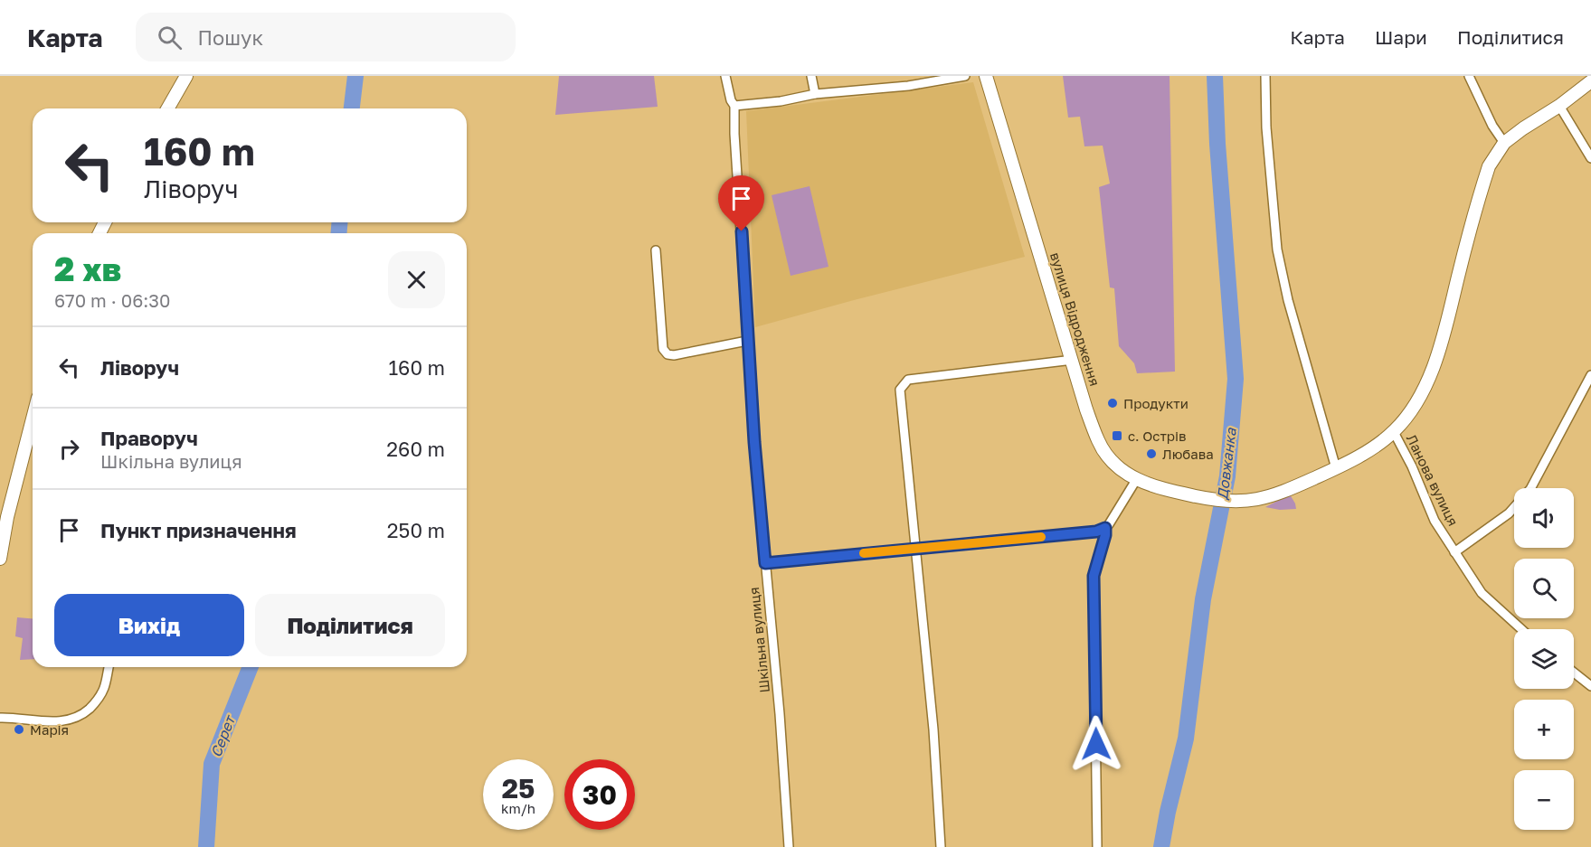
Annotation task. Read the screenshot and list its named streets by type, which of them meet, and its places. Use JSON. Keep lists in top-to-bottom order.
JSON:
{
  "streets": {
    "street": ["вулиця Відродження", "Ланова вулиця", "Шкільна вулиця"]
  },
  "crossings": [
    ["вулиця Відродження", "Ланова вулиця"]
  ],
  "water": ["Довжанка", "Серет"],
  "places": {
    "other": ["Продукти", "Любава", "Марія"],
    "transit": ["с. Острів"]
  },
  "page": {
    "header": "Карта",
    "search": "Пошук",
    "nav": ["Карта", "Шари", "Поділитися"],
    "turn": ["160 m", "Ліворуч"],
    "heading": ["2 хв", "670 m · 06:30"],
    "list": [
      {
        "name": "Ліворуч",
        "value": "160 m"
      },
      {
        "name": "Праворуч",
        "note": "Шкільна вулиця",
        "value": "260 m"
      },
      {
        "name": "Пункт призначення",
        "value": "250 m"
      }
    ],
    "map_buttons": ["+", "−"],
    "buttons": ["Вихід", "Поділитися"],
    "speed": "25 km/h",
    "limit": "30"
  }
}
